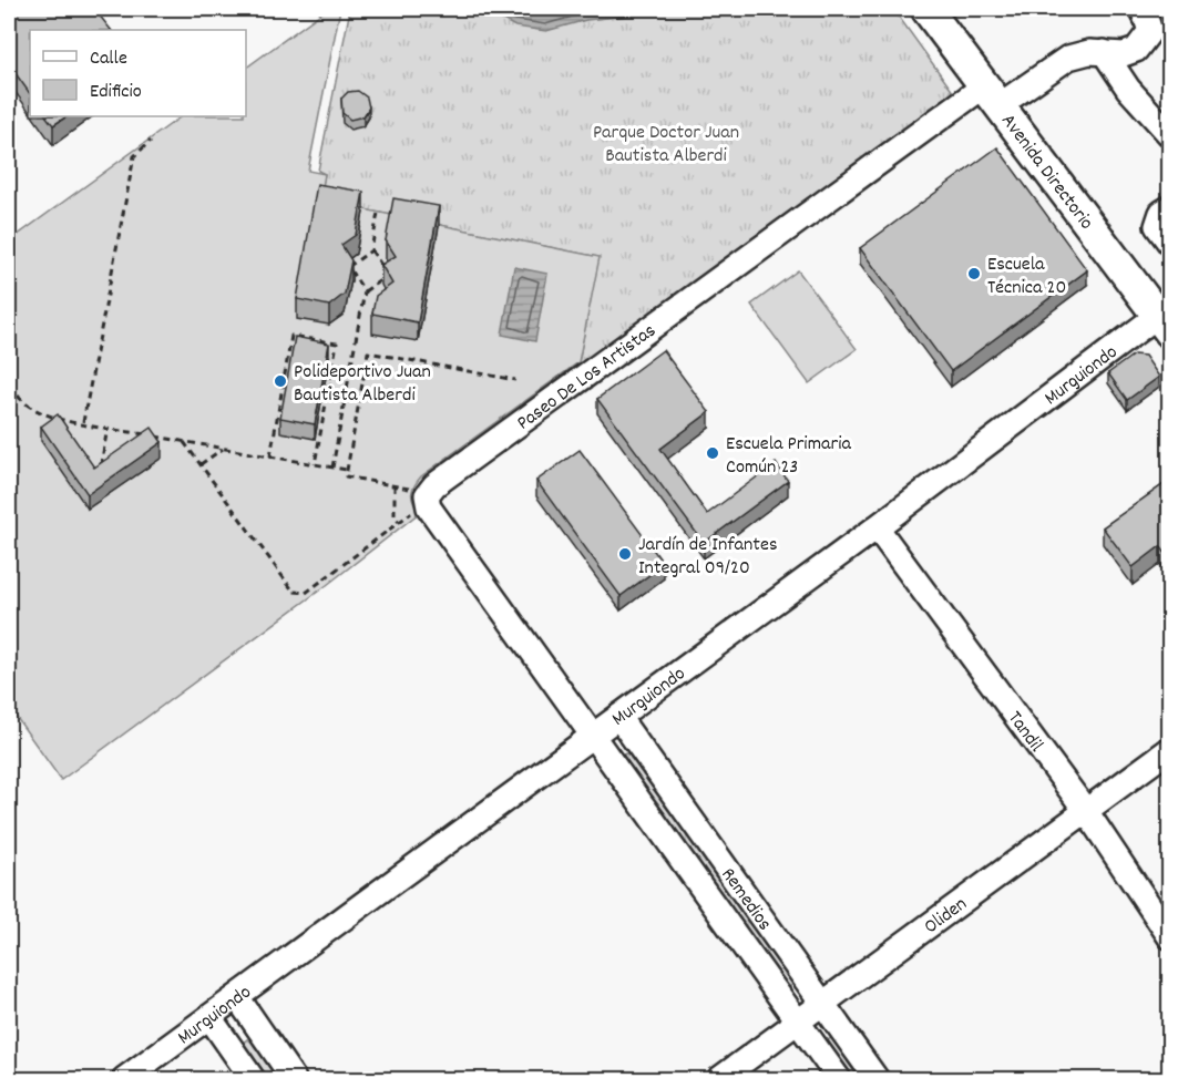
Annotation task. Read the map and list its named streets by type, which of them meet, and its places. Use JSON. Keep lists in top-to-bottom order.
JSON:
{
  "streets": {
    "main road": ["Avenida Directorio"],
    "street": [
      "Murguiondo",
      "Paseo De Los Artistas",
      "Tandil",
      "Remedios",
      "Oliden"
    ]
  },
  "crossings": [
    ["Avenida Directorio", "Murguiondo"],
    ["Avenida Directorio", "Paseo De Los Artistas"],
    ["Murguiondo", "Tandil"],
    ["Murguiondo", "Remedios"],
    ["Tandil", "Oliden"],
    ["Remedios", "Oliden"]
  ],
  "parks": ["Parque Doctor Juan Bautista Alberdi"],
  "places": [
    "Escuela Técnica 20",
    "Polideportivo Juan Bautista Alberdi",
    "Escuela Primaria Común 23",
    "Jardín de Infantes Integral 09/20"
  ],
  "legend": ["Calle", "Edificio"]
}
